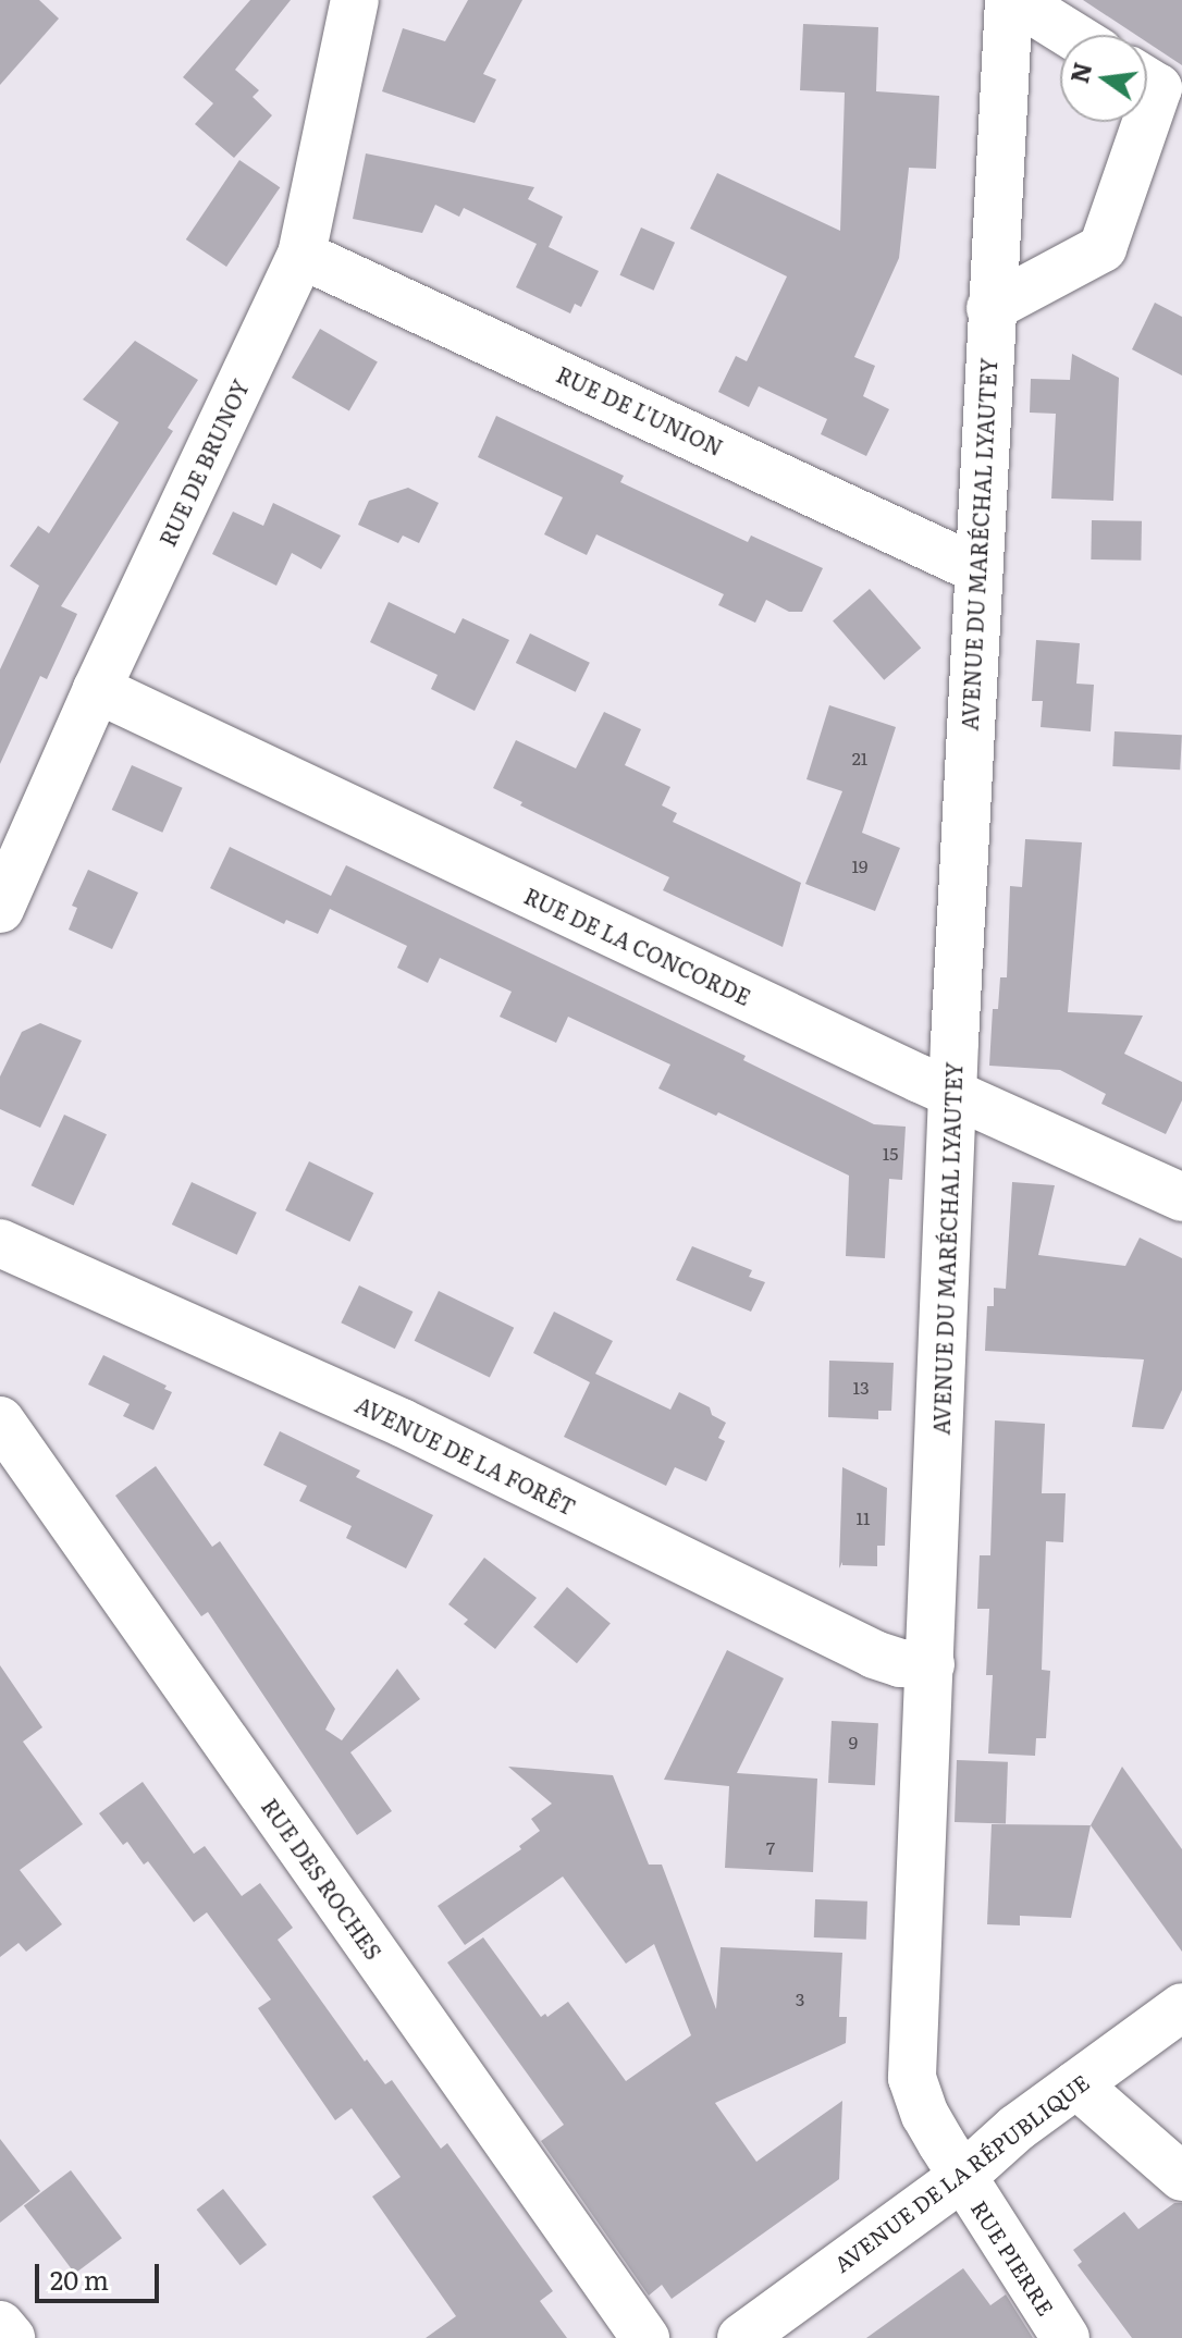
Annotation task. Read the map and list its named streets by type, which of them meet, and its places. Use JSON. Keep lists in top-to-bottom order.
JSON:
{
  "streets": {
    "street": [
      "RUE DE L'UNION",
      "RUE DE BRUNOY",
      "AVENUE DU MARÉCHAL LYAUTEY",
      "RUE DE LA CONCORDE",
      "AVENUE DE LA FORÊT",
      "RUE DES ROCHES",
      "AVENUE DE LA RÉPUBLIQUE",
      "RUE PIERRE"
    ]
  },
  "crossings": [
    ["RUE DE L'UNION", "RUE DE BRUNOY"],
    ["RUE DE L'UNION", "AVENUE DU MARÉCHAL LYAUTEY"],
    ["RUE DE BRUNOY", "RUE DE LA CONCORDE"],
    ["AVENUE DU MARÉCHAL LYAUTEY", "RUE DE LA CONCORDE"],
    ["AVENUE DU MARÉCHAL LYAUTEY", "AVENUE DE LA FORÊT"],
    ["AVENUE DU MARÉCHAL LYAUTEY", "AVENUE DE LA RÉPUBLIQUE"],
    ["AVENUE DU MARÉCHAL LYAUTEY", "RUE PIERRE"],
    ["AVENUE DE LA RÉPUBLIQUE", "RUE PIERRE"]
  ],
  "house_numbers": [
    "21",
    "19",
    "15",
    "13",
    "11",
    "9",
    "7",
    "3"
  ],
  "scale_bar": "20 m",
  "north": "left"
}
